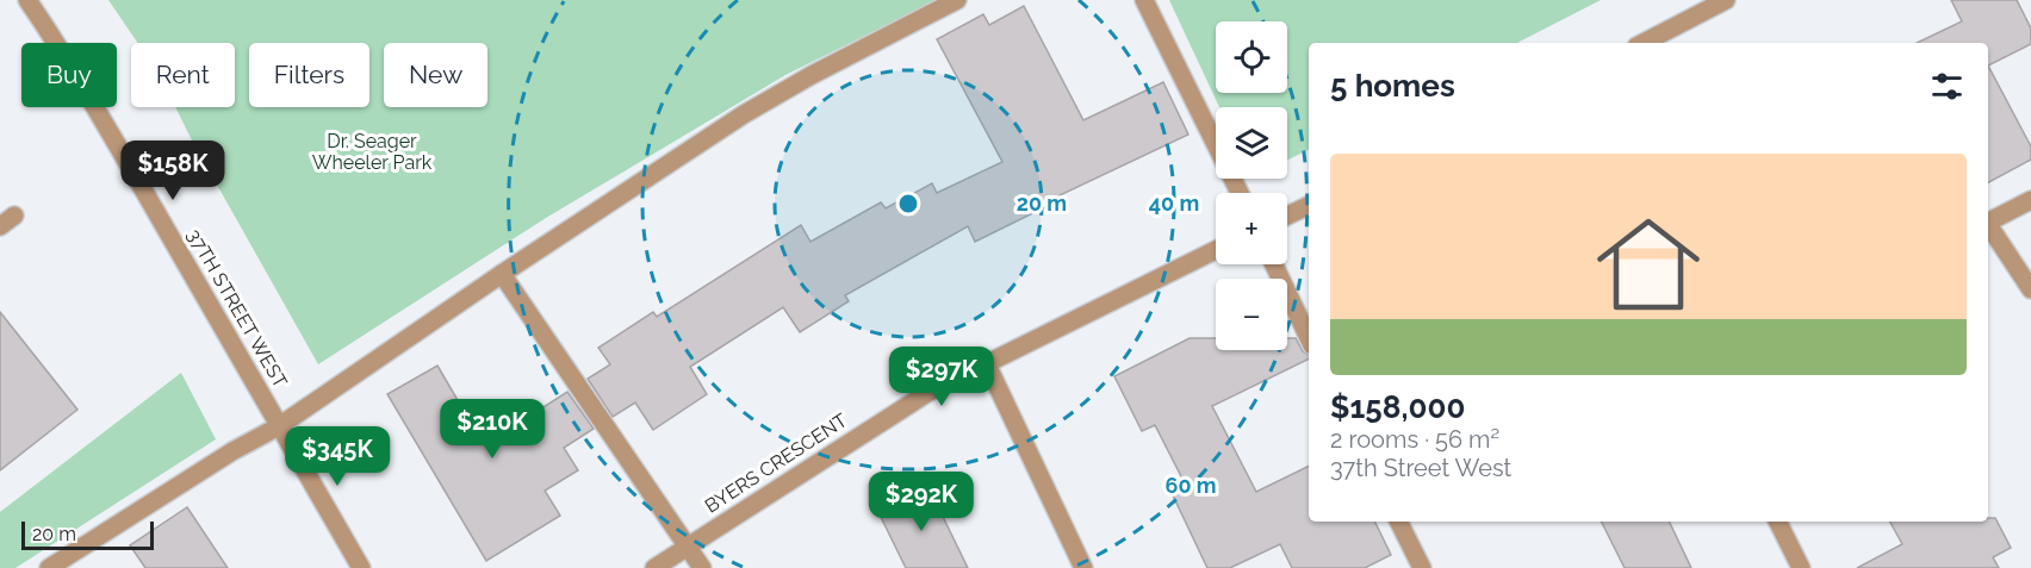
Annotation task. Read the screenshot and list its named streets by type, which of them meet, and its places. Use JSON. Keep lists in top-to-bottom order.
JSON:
{
  "streets": {
    "street": ["37TH STREET WEST", "BYERS CRESCENT"]
  },
  "parks": ["Dr. Seager Wheeler Park"],
  "scale_bar": "20 m",
  "page": {
    "map_buttons": ["+", "−"],
    "chip": [
      "Buy",
      "Rent",
      "Filters",
      "New"
    ],
    "heading": "5 homes",
    "list": [
      {
        "name": "$158,000",
        "note": "2 rooms · 56 m² · 37th Street West"
      }
    ],
    "price": [
      "$158K",
      "$297K",
      "$210K",
      "$345K",
      "$292K"
    ],
    "scale": "20 m"
  },
  "rings": ["20 m", "40 m", "60 m"]
}
